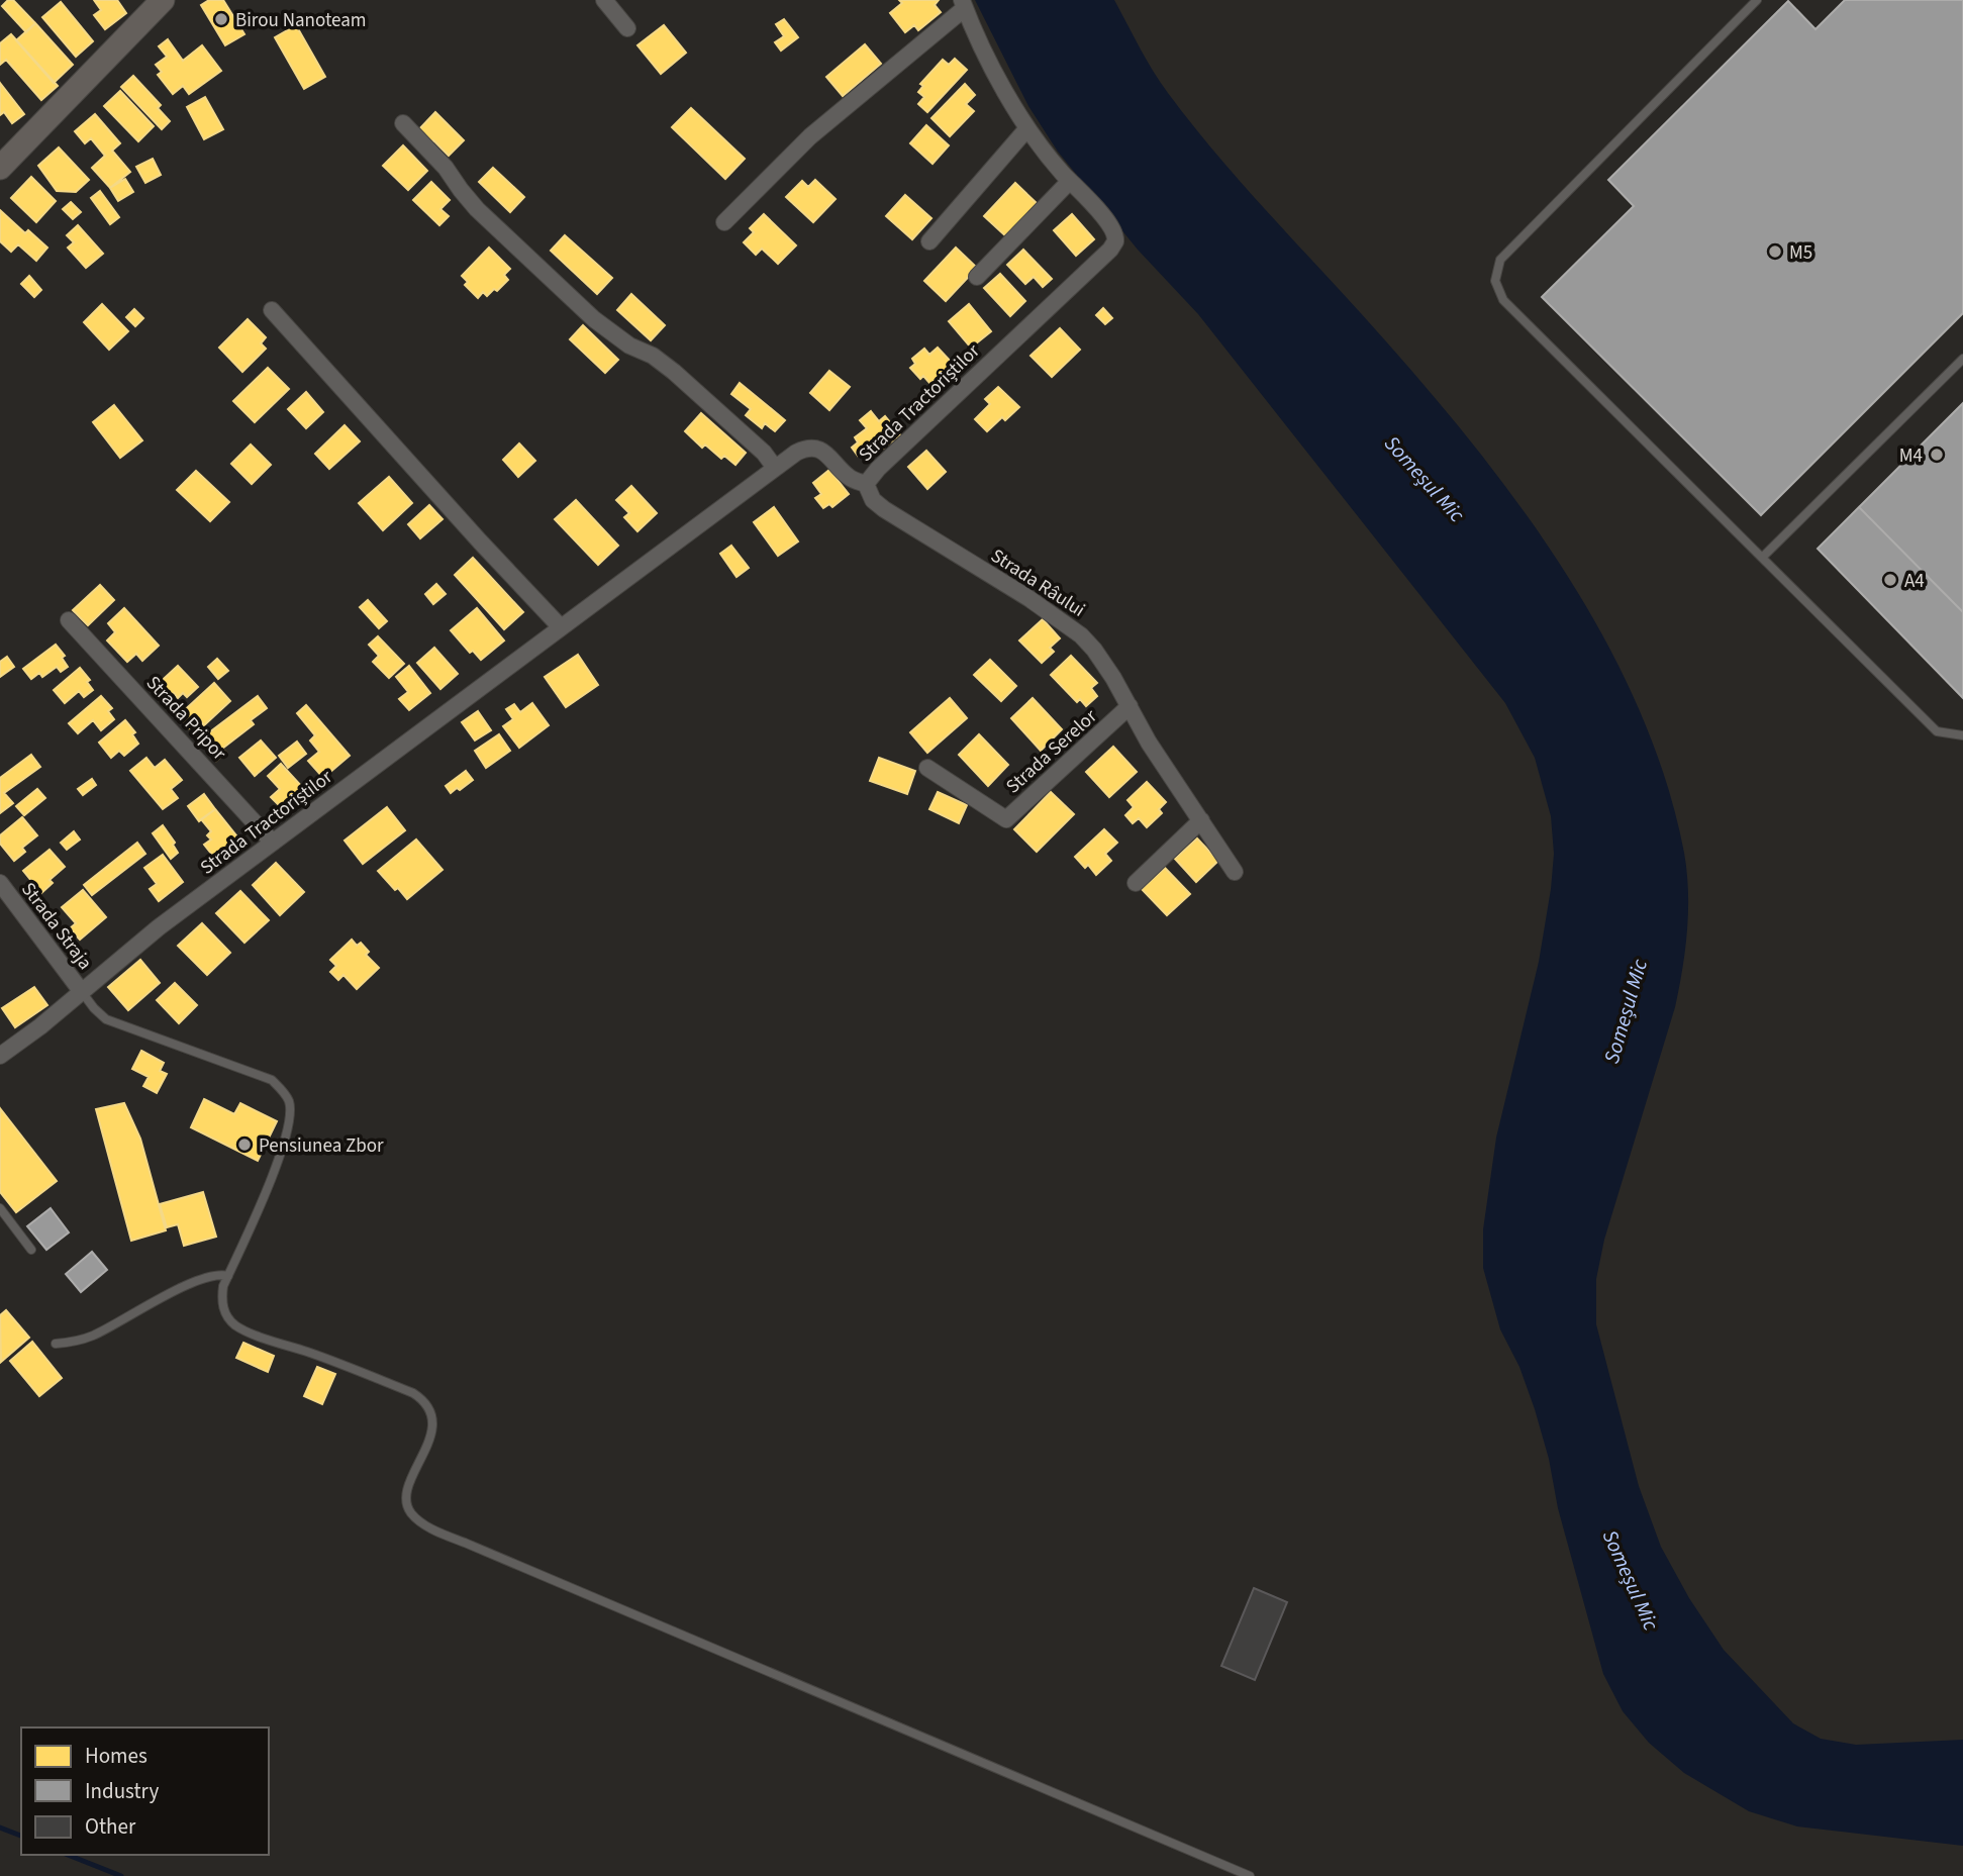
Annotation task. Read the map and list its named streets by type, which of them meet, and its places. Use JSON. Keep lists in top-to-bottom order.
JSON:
{
  "streets": {
    "street": [
      "Strada Tractoriștilor",
      "Strada Râului",
      "Strada Pripor",
      "Strada Serelor",
      "Strada Straja"
    ]
  },
  "crossings": [
    ["Strada Tractoriștilor", "Strada Râului"],
    ["Strada Tractoriștilor", "Strada Pripor"],
    ["Strada Tractoriștilor", "Strada Straja"],
    ["Strada Râului", "Strada Serelor"]
  ],
  "water": ["Someșul Mic"],
  "places": [
    "Birou Nanoteam",
    "M5",
    "M4",
    "A4",
    "Pensiunea Zbor"
  ],
  "legend": ["Homes", "Industry", "Other"]
}
